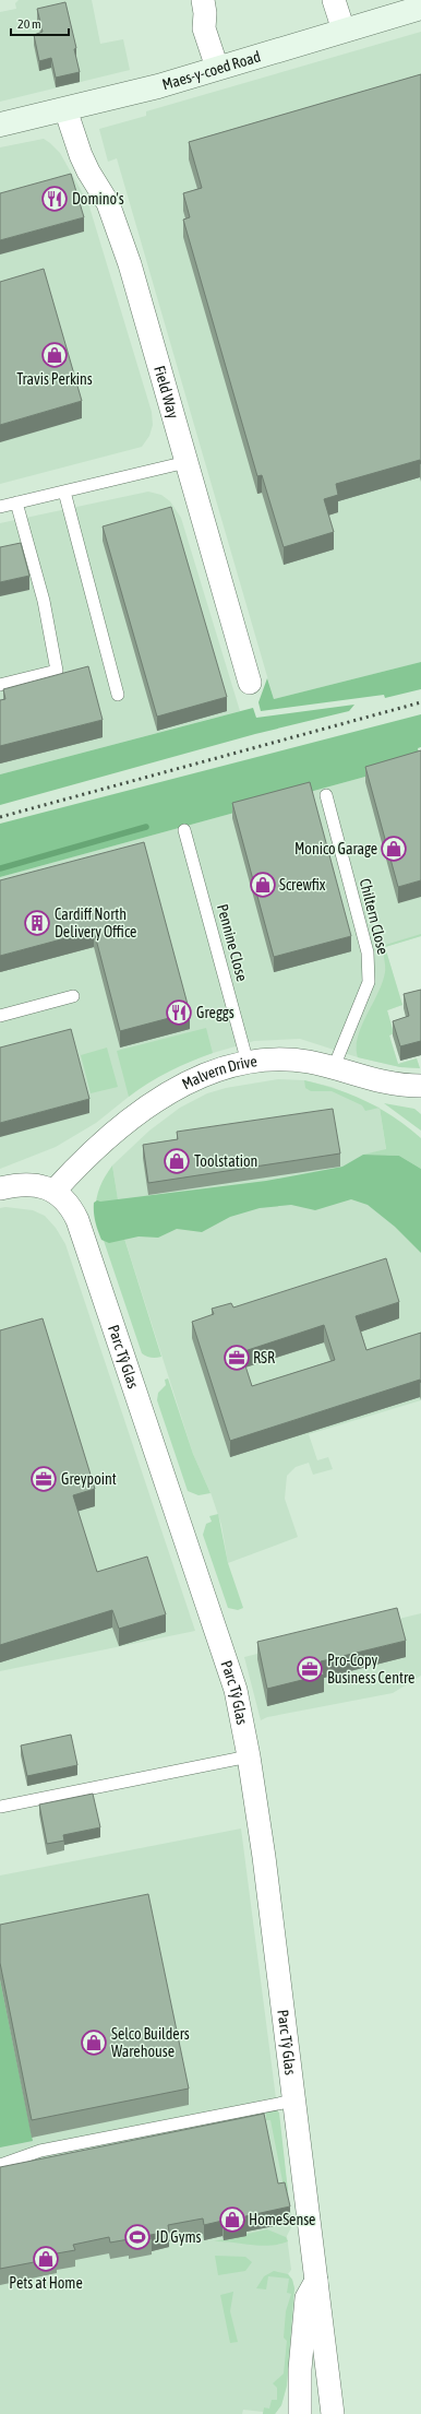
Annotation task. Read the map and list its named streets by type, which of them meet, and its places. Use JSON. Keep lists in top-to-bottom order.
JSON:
{
  "streets": {
    "street": [
      "Maes-y-coed Road",
      "Field Way",
      "Malvern Drive",
      "Parc Tŷ Glas"
    ],
    "lane": ["Chiltern Close", "Pennine Close"]
  },
  "crossings": [
    ["Maes-y-coed Road", "Field Way"],
    ["Chiltern Close", "Malvern Drive"],
    ["Pennine Close", "Malvern Drive"],
    ["Malvern Drive", "Parc Tŷ Glas"]
  ],
  "places": {
    "restaurant": ["Domino's", "Greggs"],
    "shop": [
      "Travis Perkins",
      "Monico Garage",
      "Screwfix",
      "Toolstation",
      "Selco Builders Warehouse",
      "HomeSense",
      "Pets at Home"
    ],
    "building": ["Cardiff North Delivery Office"],
    "office": ["RSR", "Greypoint", "Pro-Copy Business Centre"],
    "sports": ["JD Gyms"]
  },
  "scale_bar": "20 m"
}
